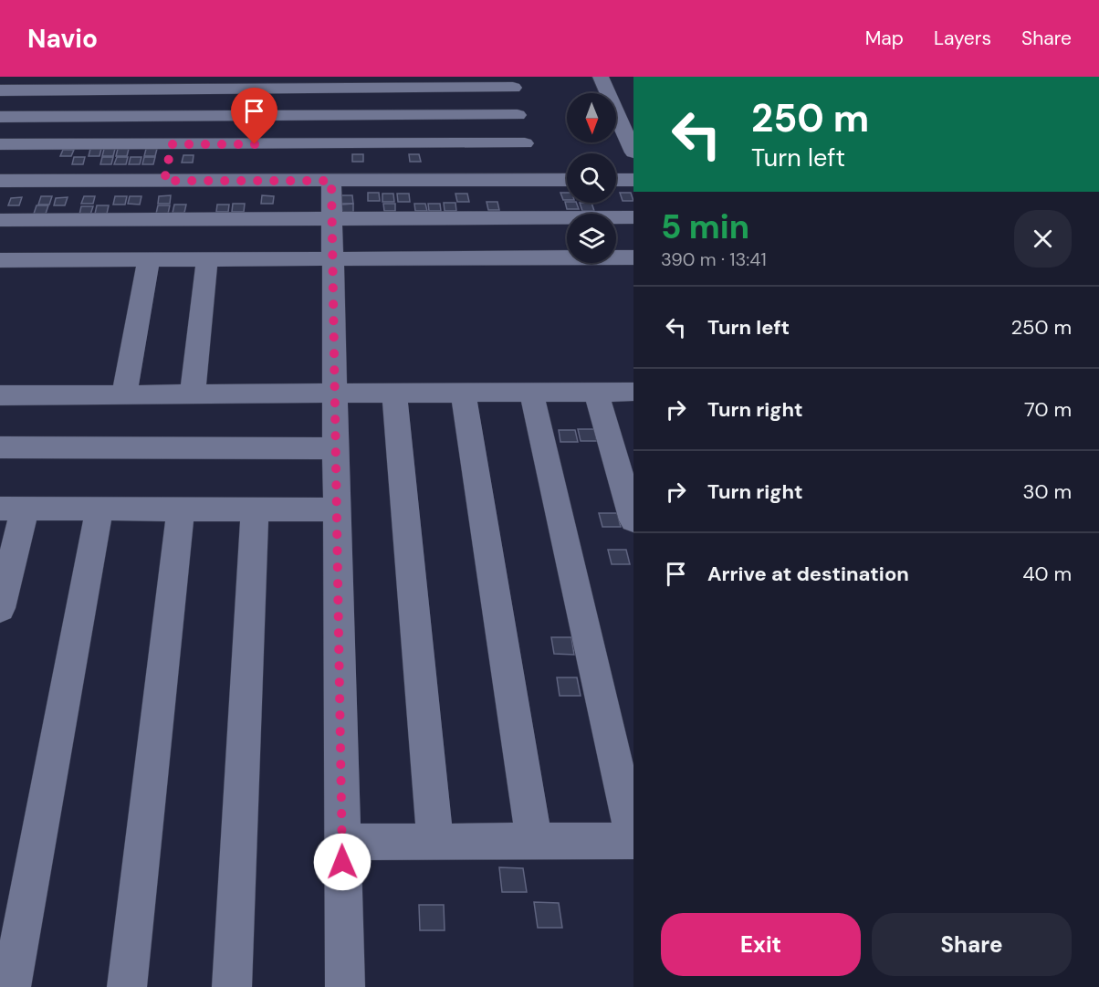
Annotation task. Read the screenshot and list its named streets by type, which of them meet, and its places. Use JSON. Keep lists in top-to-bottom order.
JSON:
{
  "north": "bottom",
  "page": {
    "header": "Navio",
    "nav": ["Map", "Layers", "Share"],
    "turn": ["250 m", "Turn left"],
    "heading": ["5 min", "390 m · 13:41"],
    "list": [
      {
        "name": "Turn left",
        "value": "250 m"
      },
      {
        "name": "Turn right",
        "value": "70 m"
      },
      {
        "name": "Turn right",
        "value": "30 m"
      },
      {
        "name": "Arrive at destination",
        "value": "40 m"
      }
    ],
    "buttons": ["Exit", "Share"]
  }
}
